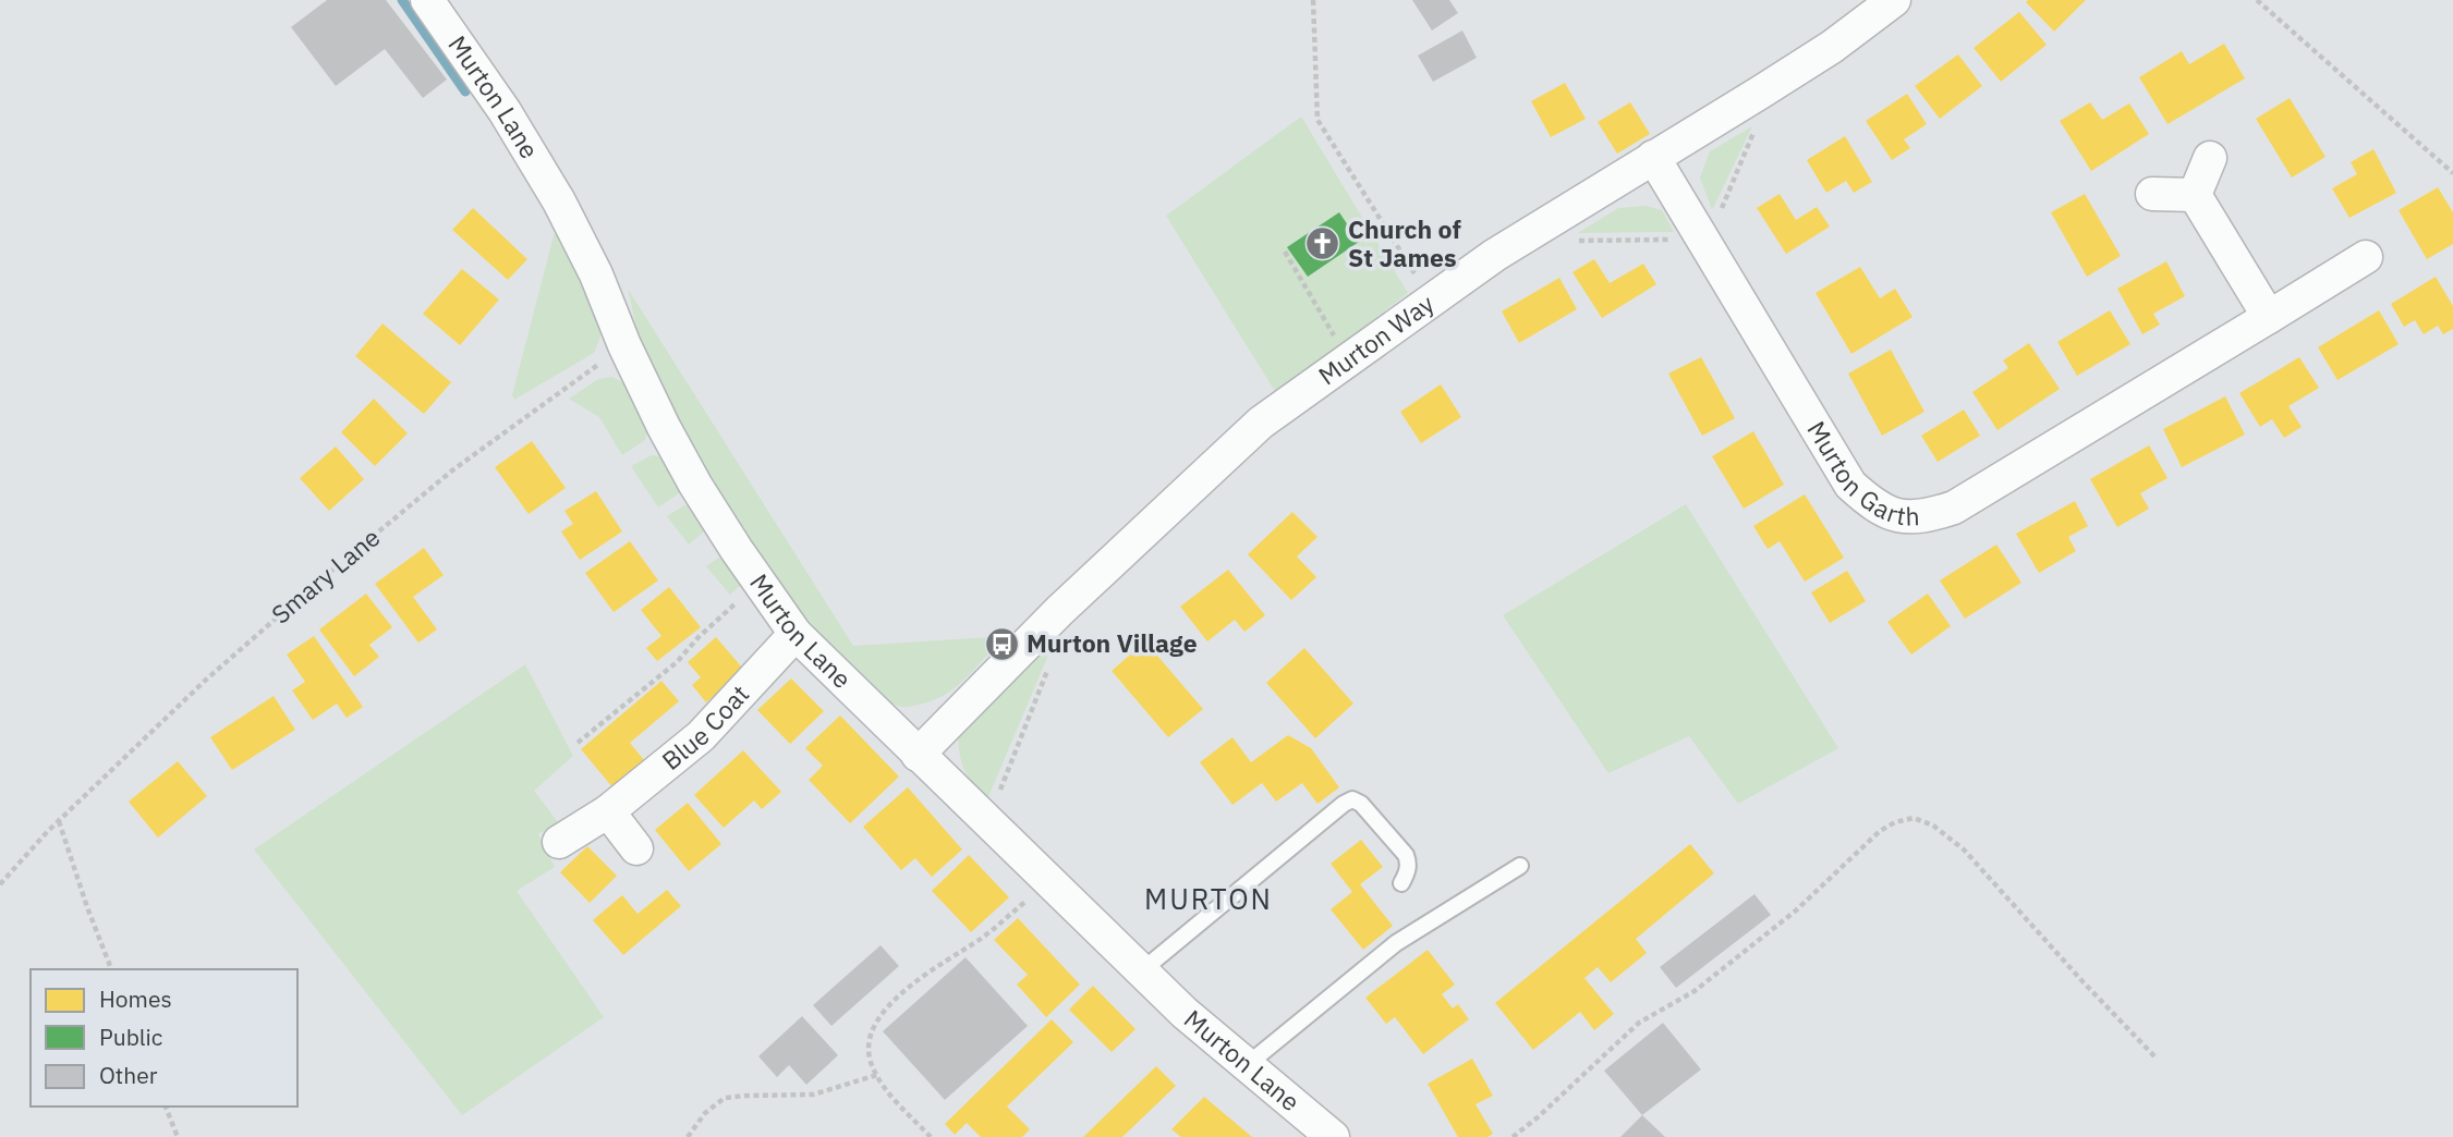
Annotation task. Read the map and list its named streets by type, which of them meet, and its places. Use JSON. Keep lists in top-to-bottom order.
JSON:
{
  "streets": {
    "street": [
      "Murton Lane",
      "Murton Way",
      "Murton Garth",
      "Blue Coat"
    ],
    "path": ["Smary Lane"]
  },
  "crossings": [
    ["Murton Lane", "Murton Way"],
    ["Murton Lane", "Smary Lane"],
    ["Murton Lane", "Blue Coat"],
    ["Murton Way", "Murton Garth"]
  ],
  "districts": ["MURTON"],
  "places": {
    "church": ["Church of St James"],
    "bus stop": ["Murton Village"]
  },
  "legend": ["Homes", "Public", "Other"]
}
